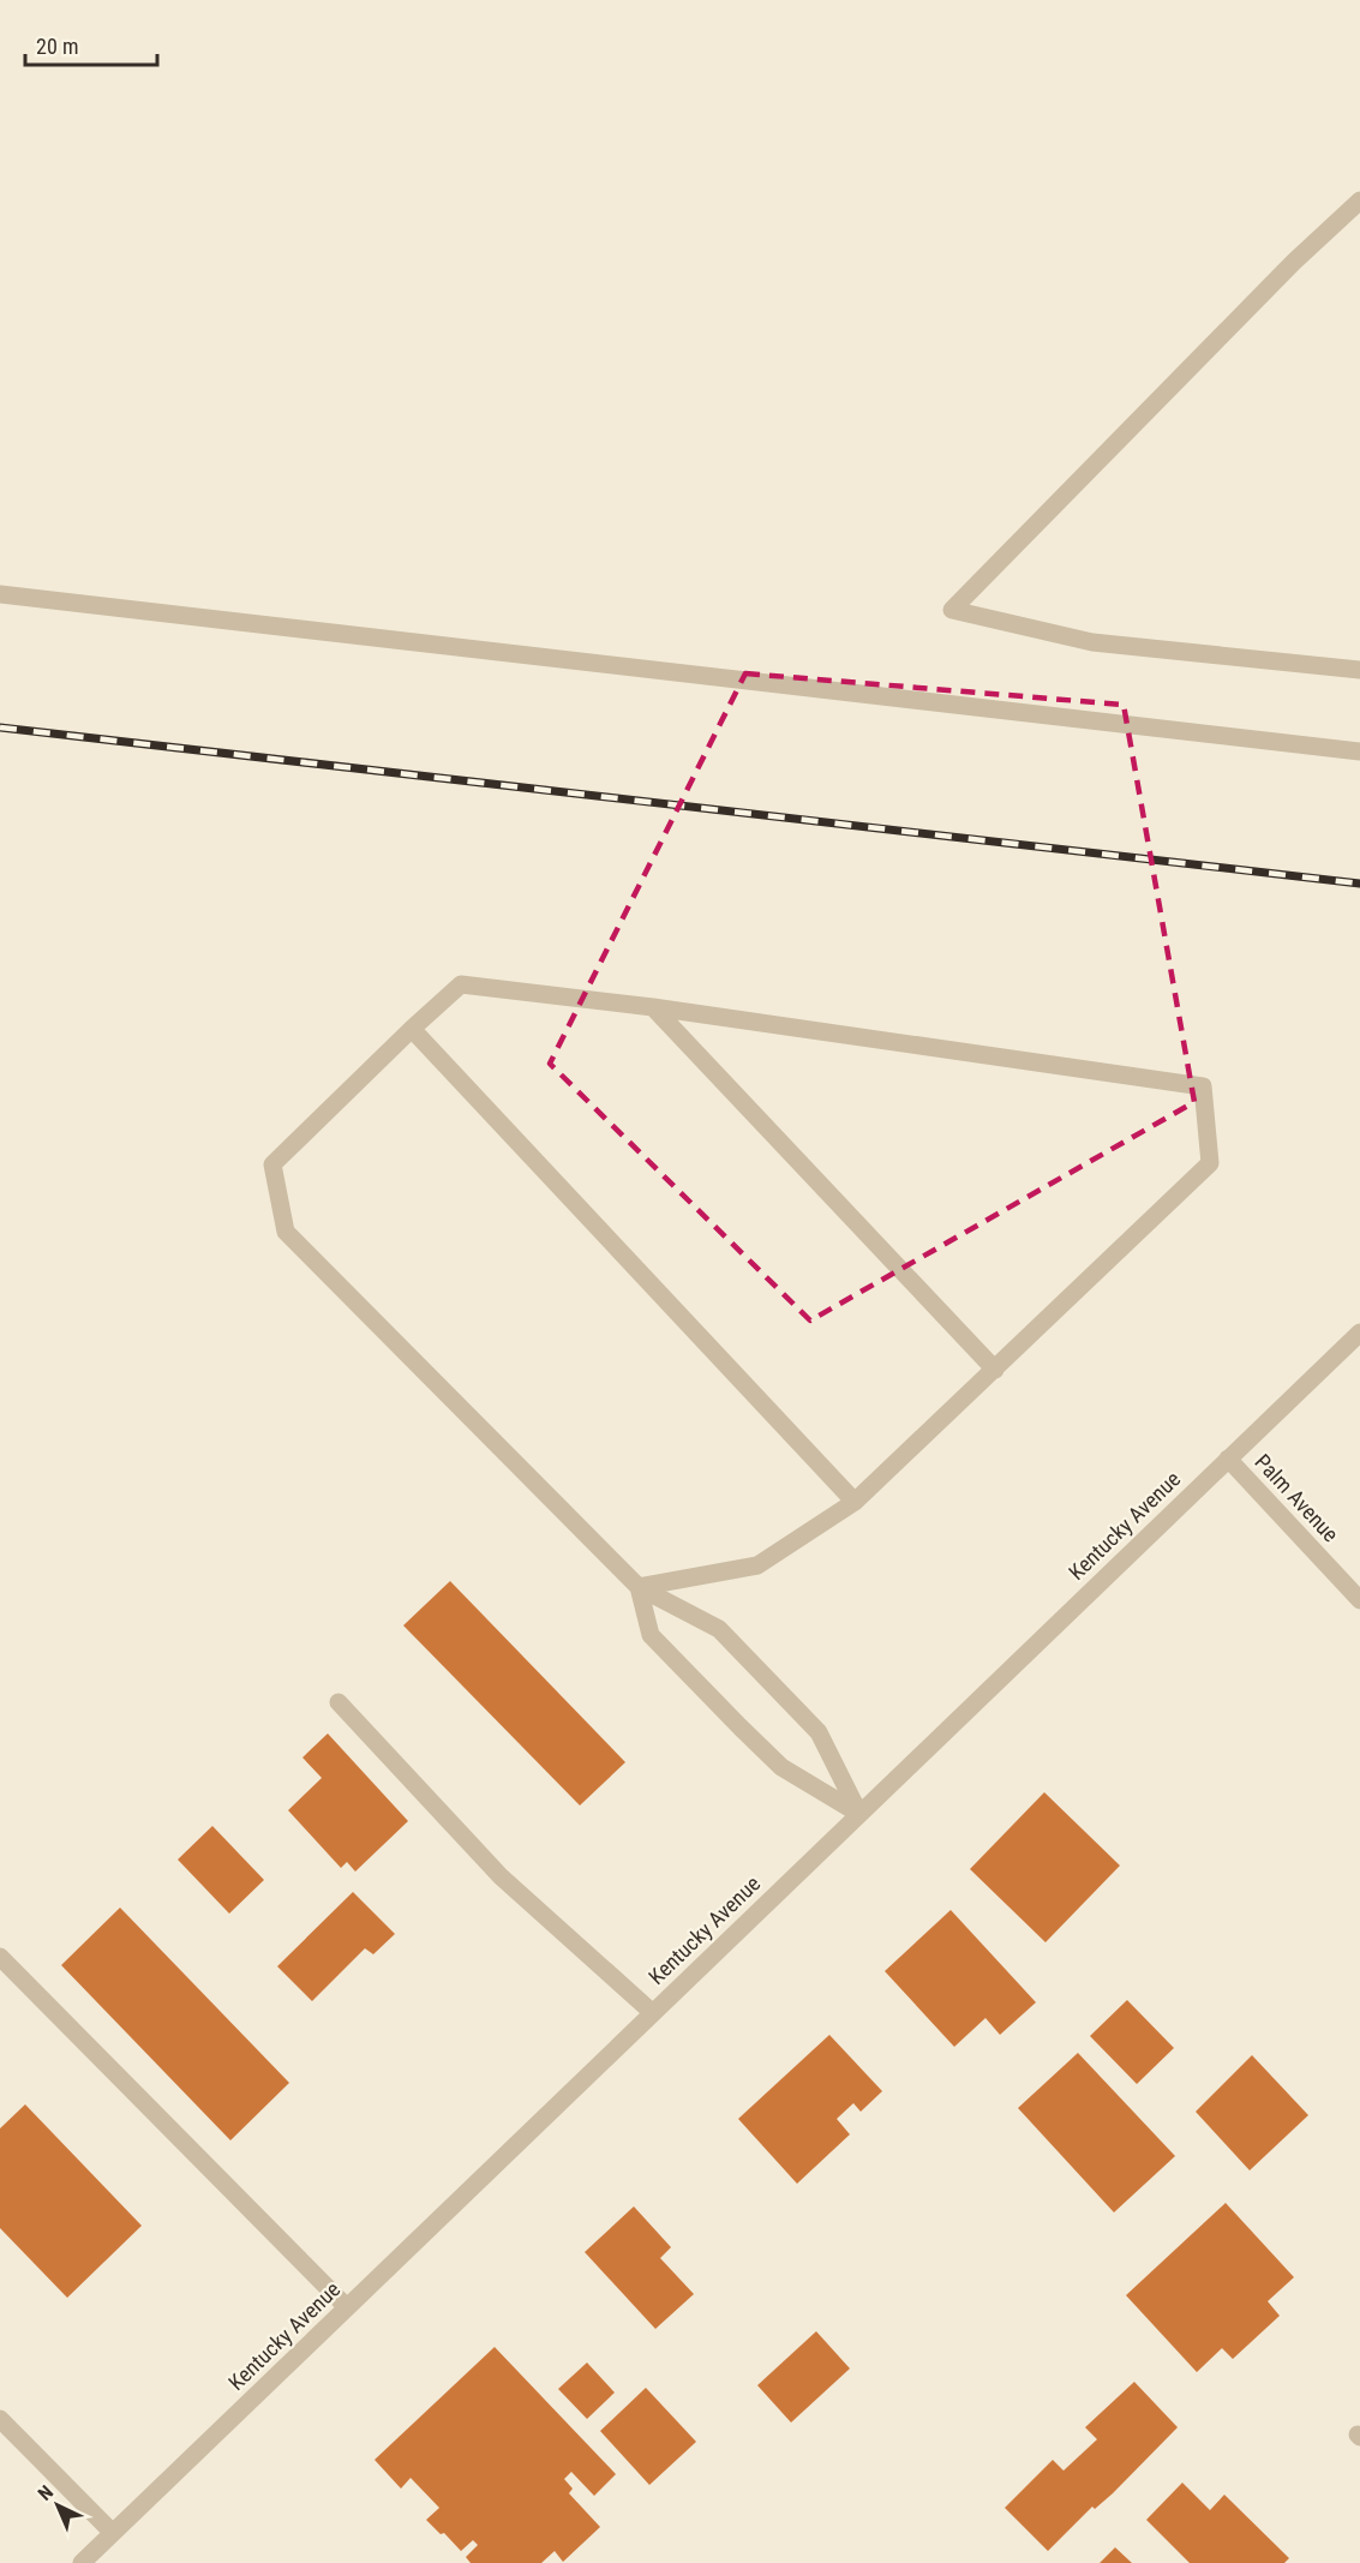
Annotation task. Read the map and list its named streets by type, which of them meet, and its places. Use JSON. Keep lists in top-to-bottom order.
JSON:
{
  "streets": {
    "street": ["Palm Avenue", "Kentucky Avenue"]
  },
  "crossings": [
    ["Palm Avenue", "Kentucky Avenue"]
  ],
  "scale_bar": "20 m",
  "north": "top left"
}
